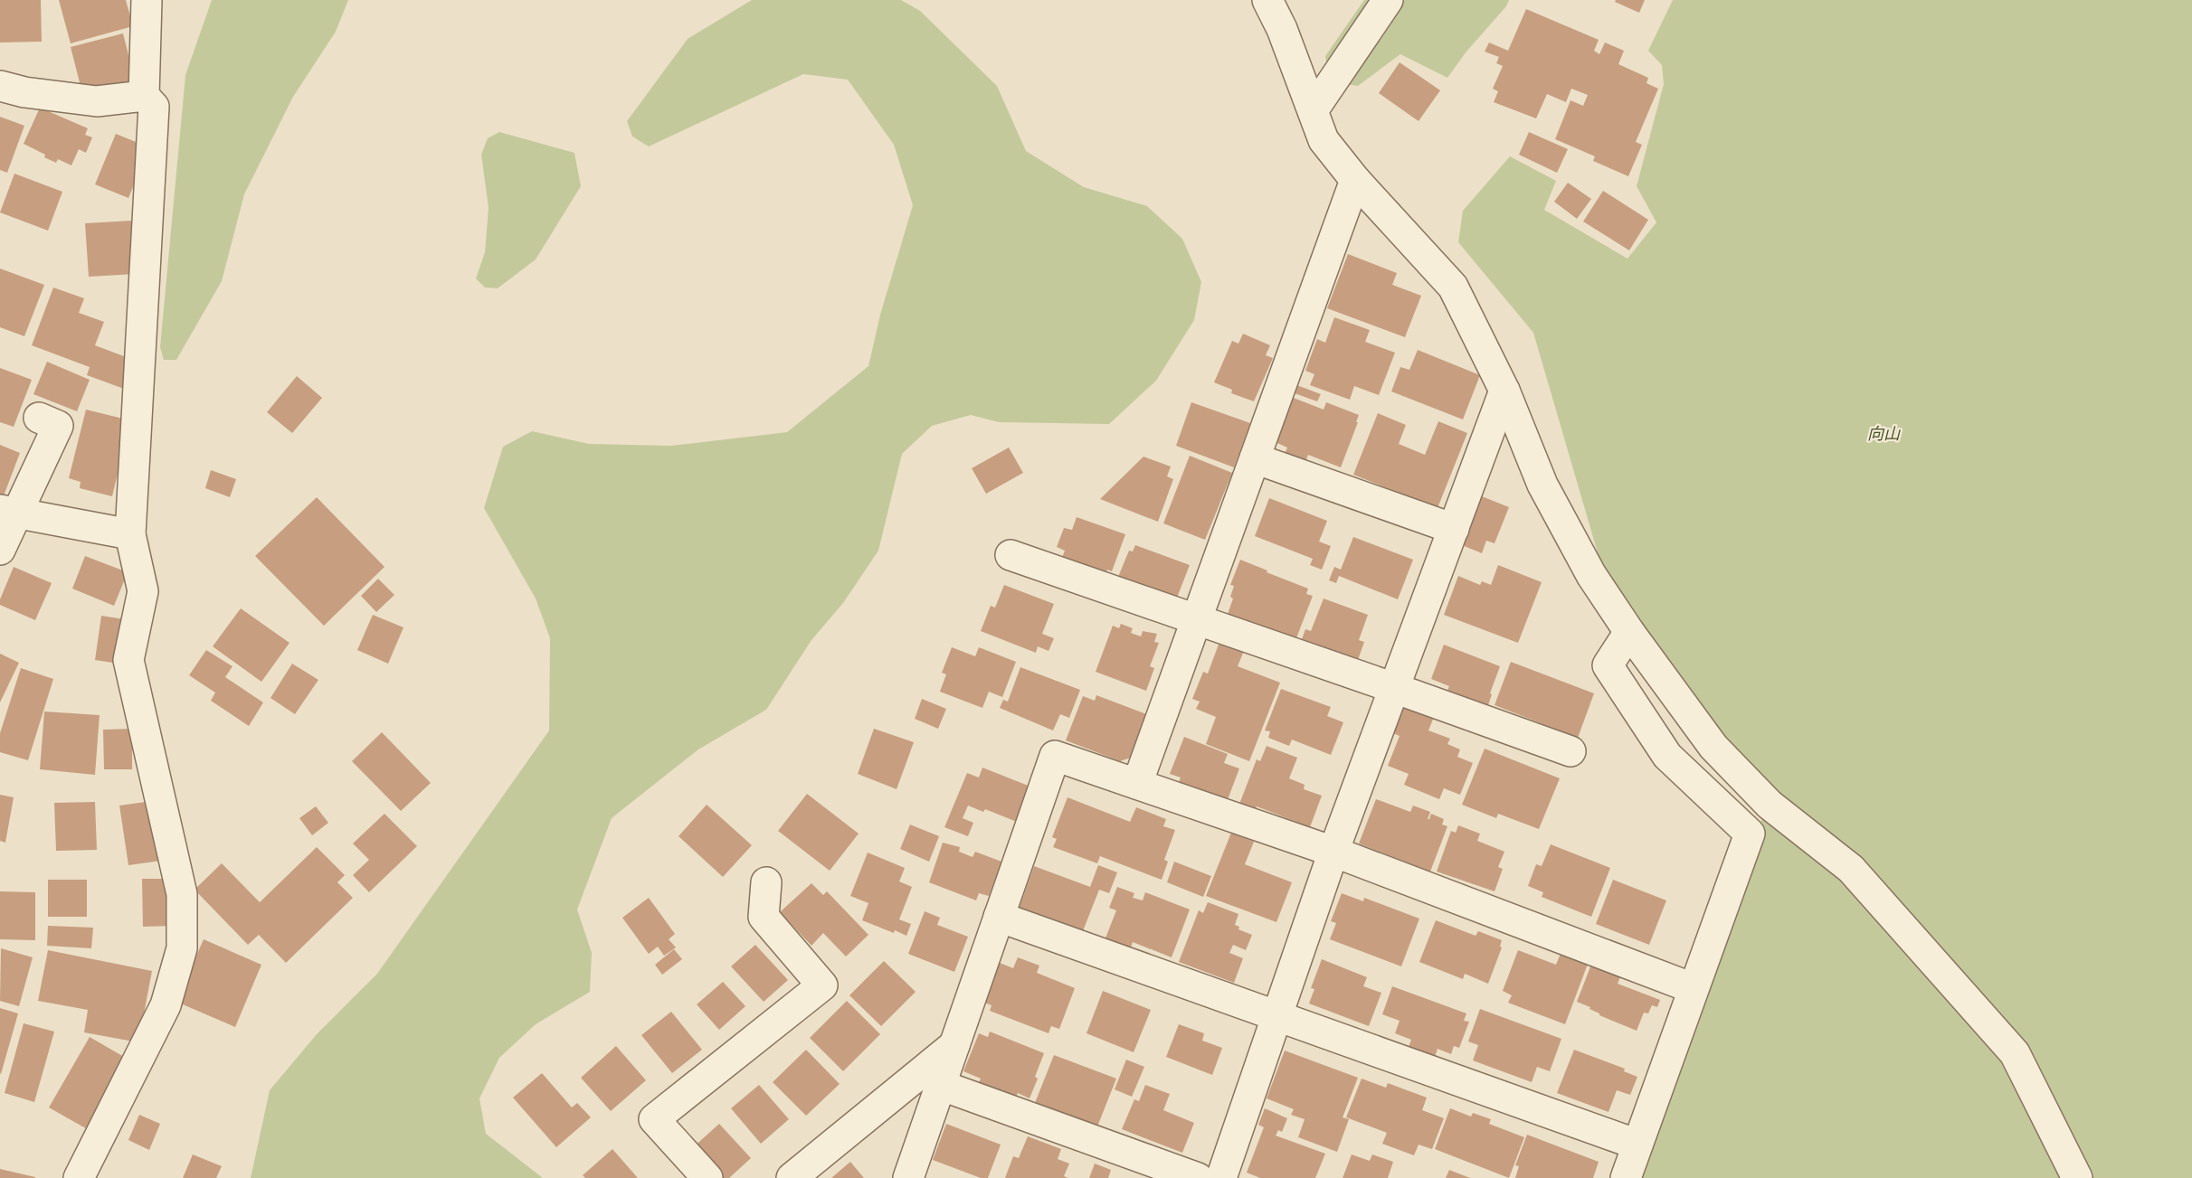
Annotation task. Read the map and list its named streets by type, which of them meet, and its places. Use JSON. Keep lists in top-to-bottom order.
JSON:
{
  "parks": ["向山"]
}
